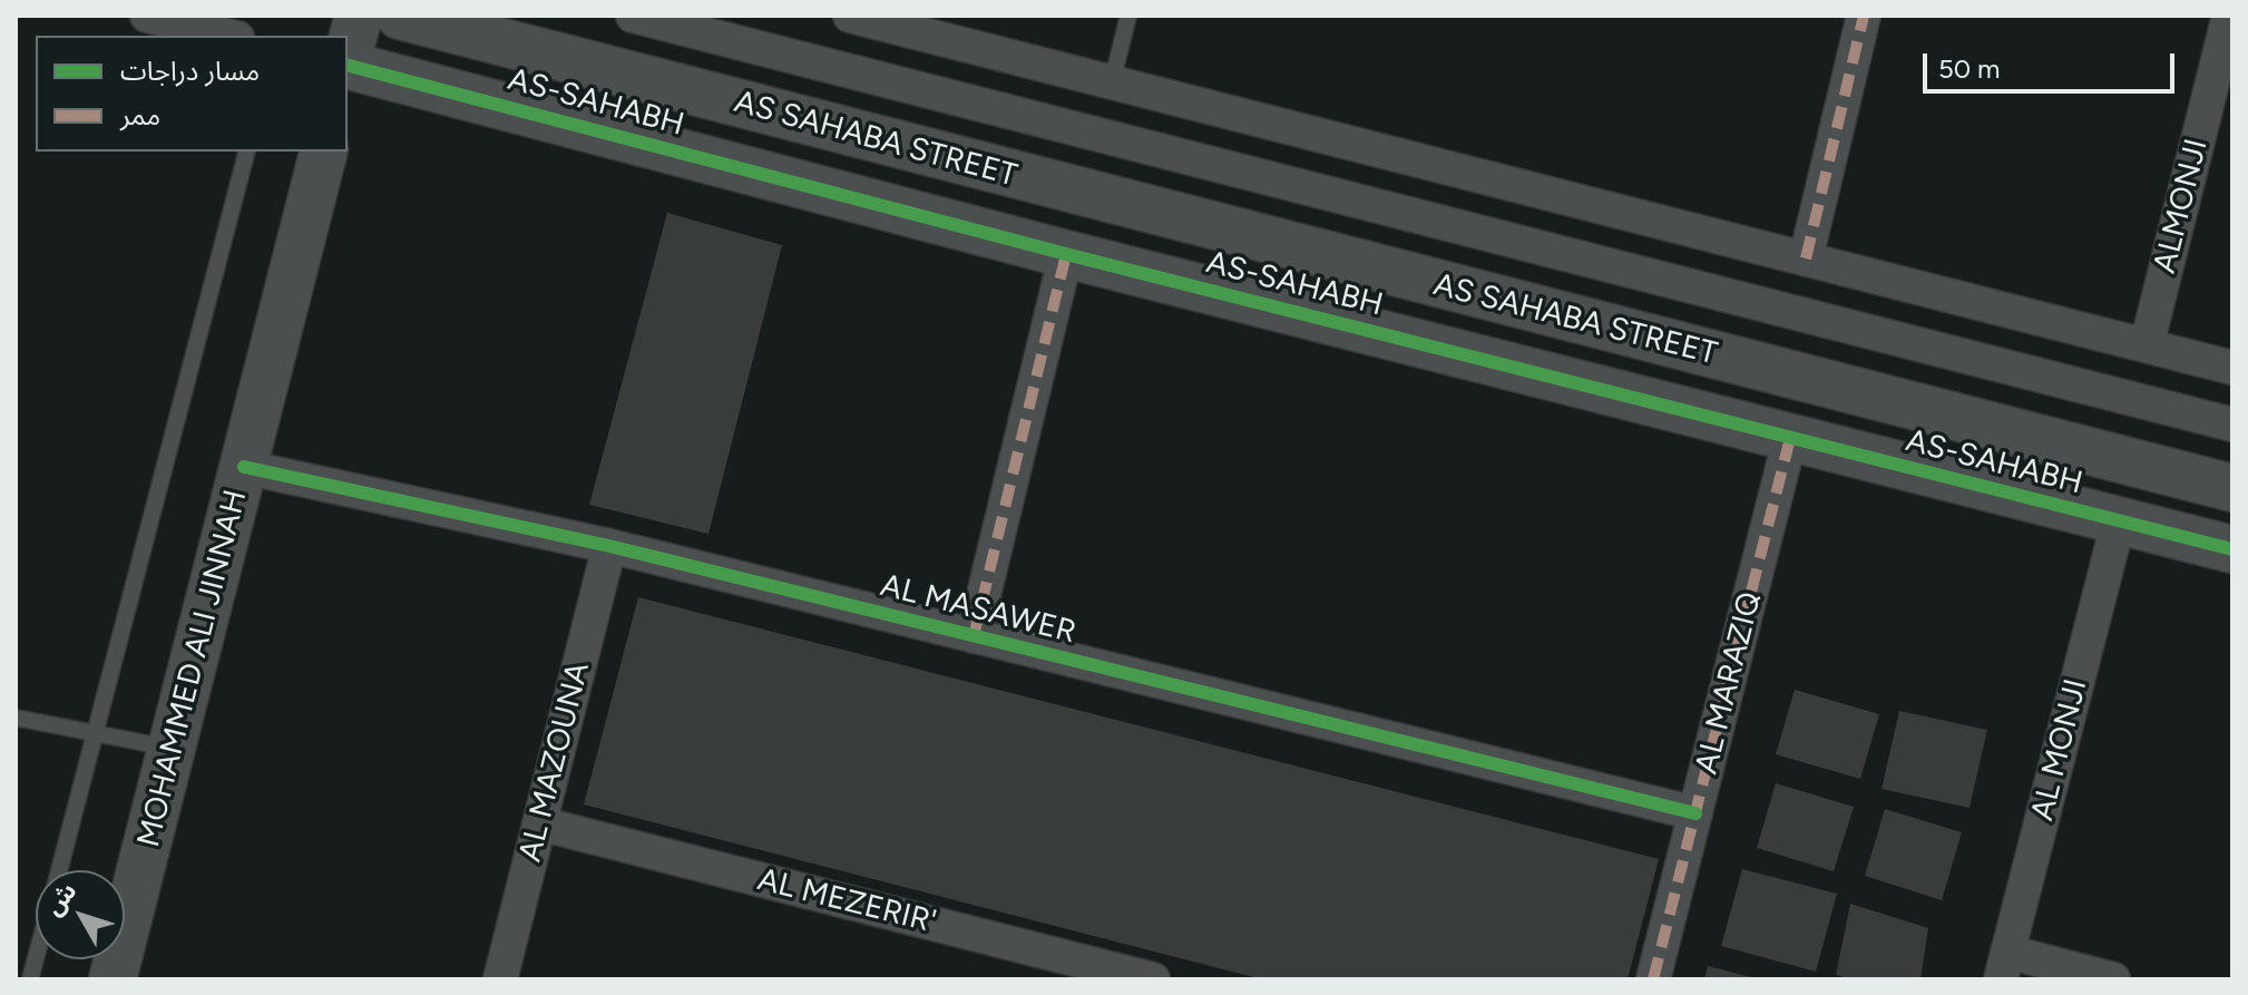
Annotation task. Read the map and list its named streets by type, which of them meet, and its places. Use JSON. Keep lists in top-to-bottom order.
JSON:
{
  "streets": {
    "street": [
      "AS-SAHABH",
      "AS SAHABA STREET",
      "ALMONJI",
      "AL MASAWER",
      "MOHAMMED ALI JINNAH",
      "AL MARAZIQ",
      "AL MONJI",
      "AL MAZOUNA",
      "AL MEZERIR'"
    ]
  },
  "crossings": [
    ["AS-SAHABH", "AL MARAZIQ"],
    ["AS-SAHABH", "AL MONJI"],
    ["AL MASAWER", "MOHAMMED ALI JINNAH"],
    ["AL MASAWER", "AL MARAZIQ"],
    ["AL MASAWER", "AL MAZOUNA"],
    ["AL MAZOUNA", "AL MEZERIR'"]
  ],
  "legend": ["مسار دراجات", "ممر"],
  "scale_bar": "50 m",
  "north": "top left"
}
